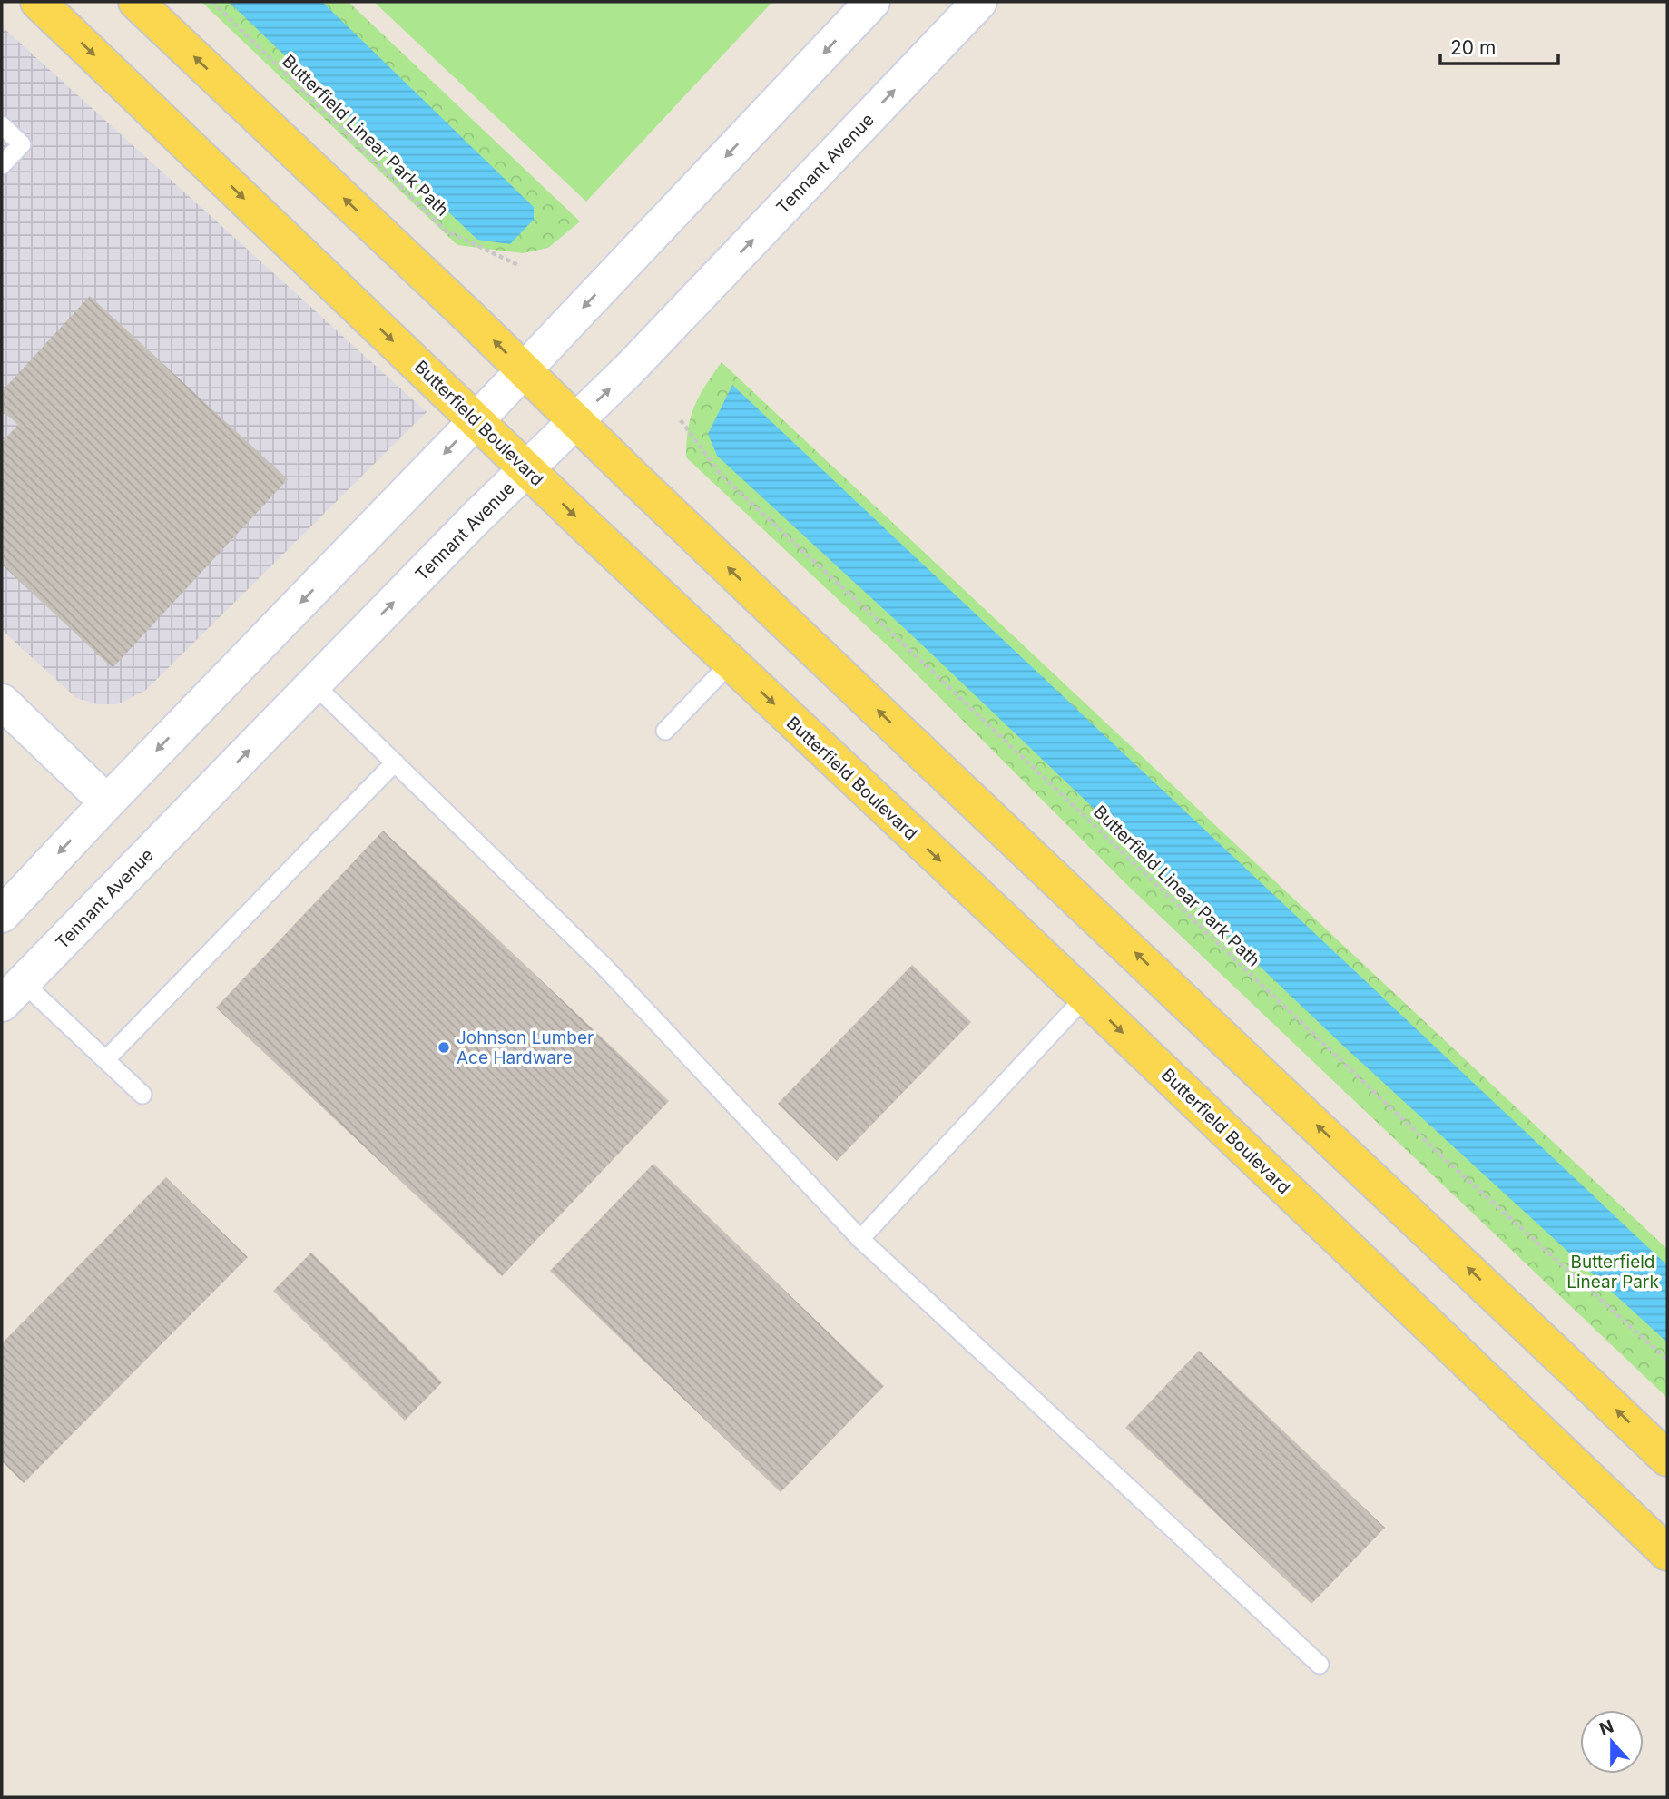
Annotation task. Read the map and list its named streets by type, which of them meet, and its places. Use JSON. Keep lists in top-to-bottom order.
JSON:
{
  "streets": {
    "main road": ["Tennant Avenue", "Butterfield Boulevard"],
    "path": ["Butterfield Linear Park Path"]
  },
  "crossings": [
    ["Tennant Avenue", "Butterfield Boulevard"]
  ],
  "parks": ["Butterfield Linear Park"],
  "places": ["Johnson Lumber Ace Hardware"],
  "scale_bar": "20 m",
  "north": "top"
}
